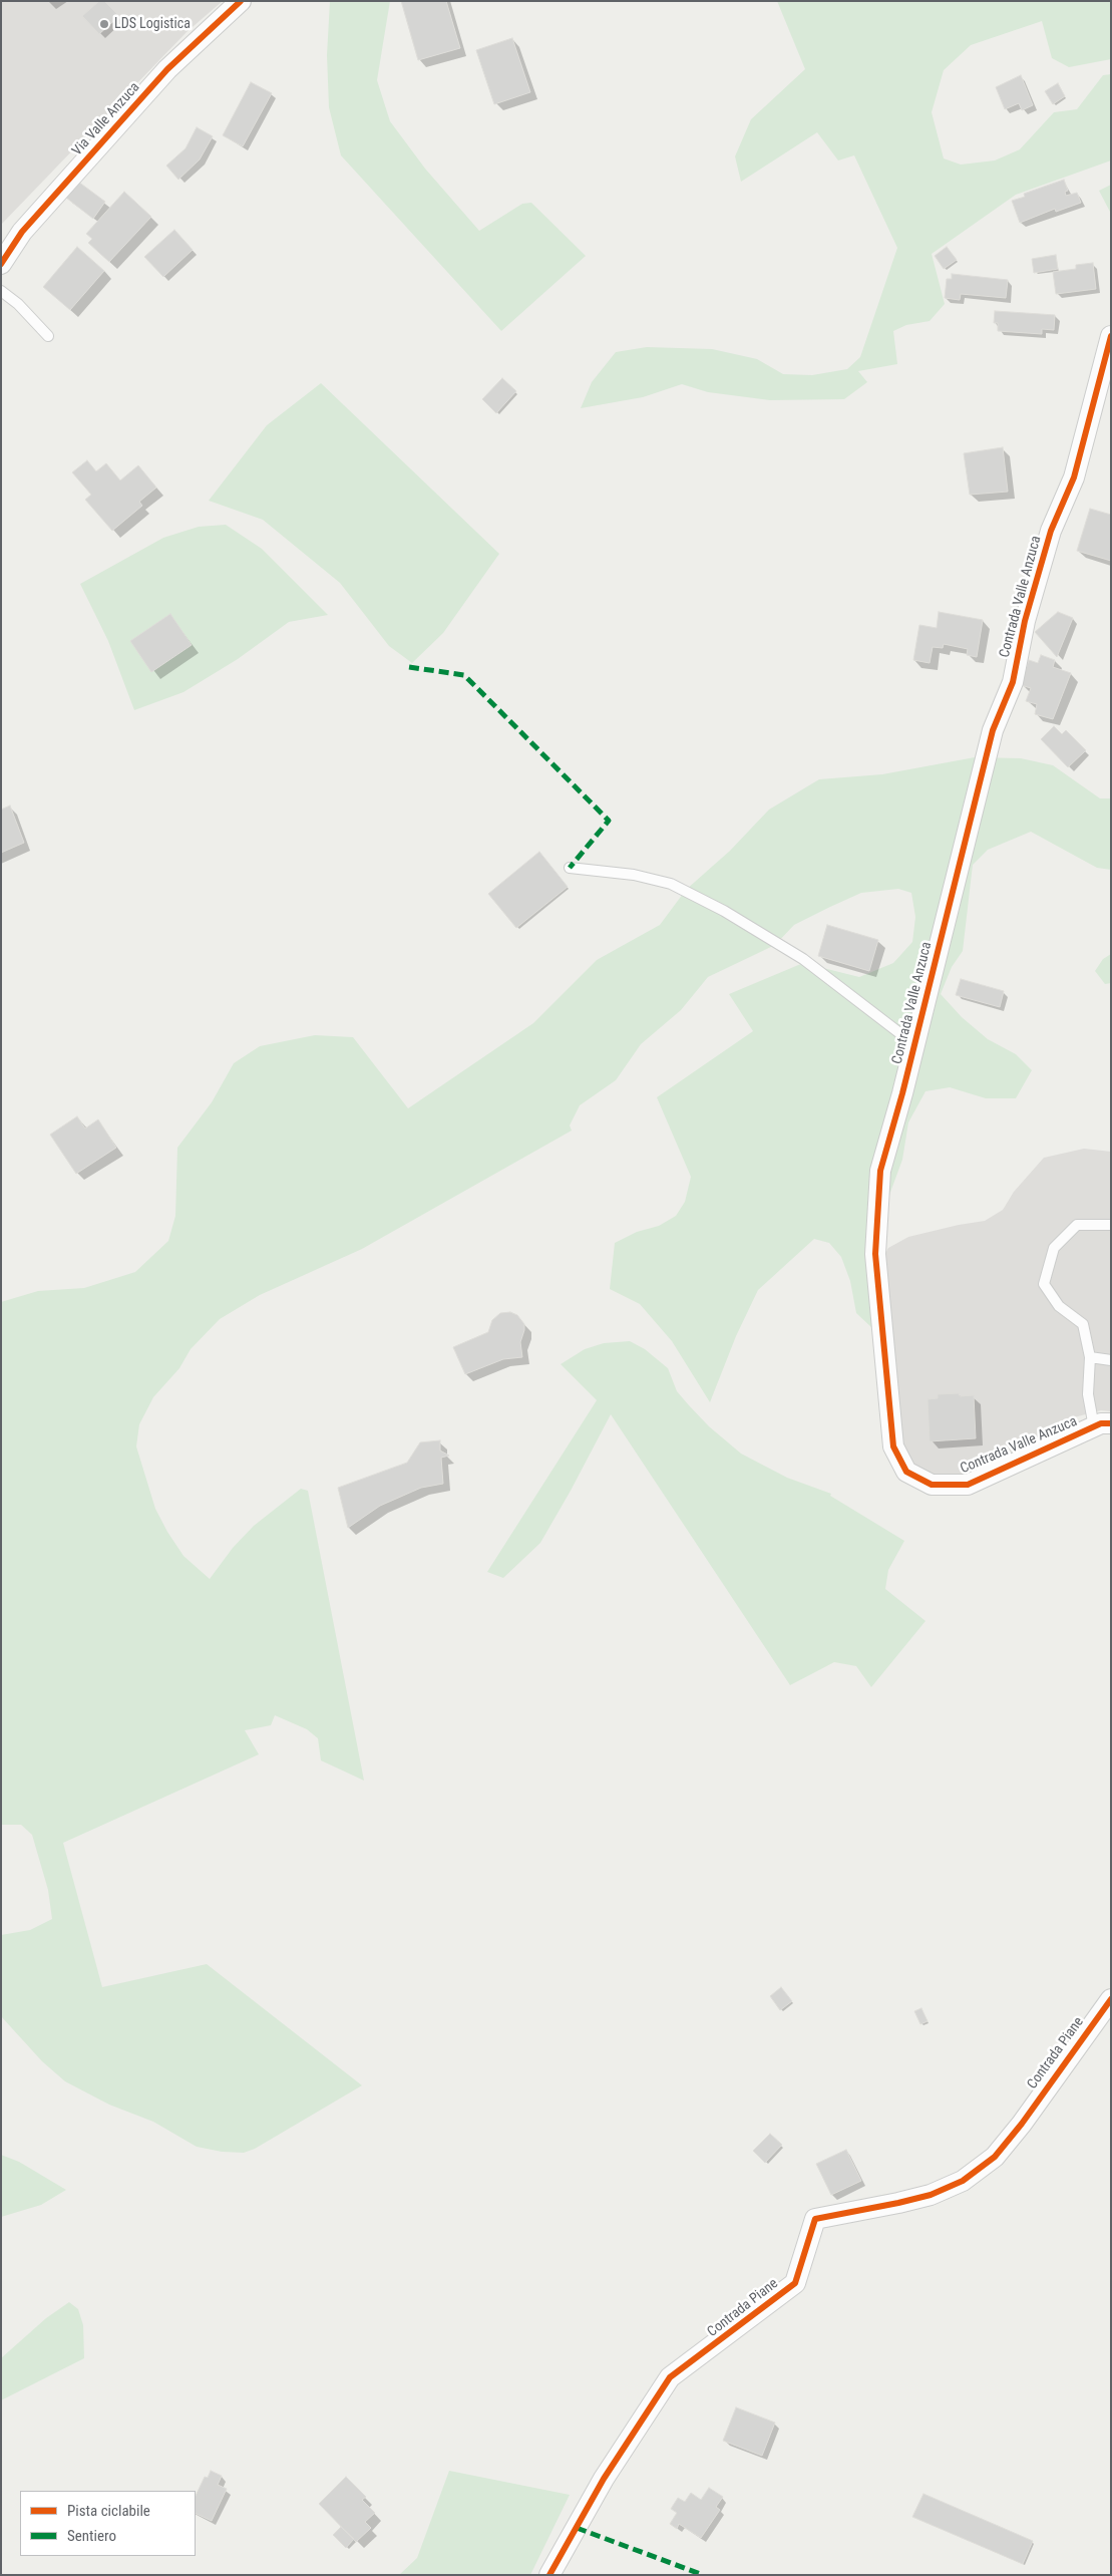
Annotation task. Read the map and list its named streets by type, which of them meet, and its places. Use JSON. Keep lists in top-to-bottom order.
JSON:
{
  "streets": {
    "street": ["Via Valle Anzuca", "Contrada Valle Anzuca", "Contrada Piane"]
  },
  "places": ["LDS Logistica"],
  "legend": ["Pista ciclabile", "Sentiero"]
}
